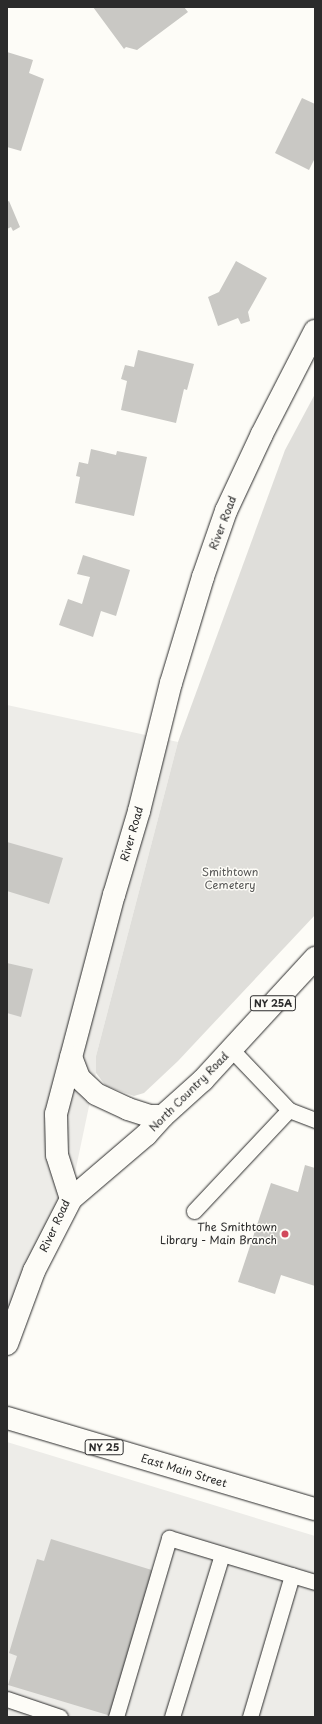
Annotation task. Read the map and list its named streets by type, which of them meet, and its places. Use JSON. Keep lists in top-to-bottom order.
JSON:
{
  "streets": {
    "main road": [
      "River Road",
      "NY 25A",
      "North Country Road",
      "NY 25",
      "East Main Street"
    ]
  },
  "crossings": [
    ["River Road", "North Country Road"]
  ],
  "parks": ["Smithtown Cemetery"],
  "places": ["The Smithtown Library - Main Branch"]
}
